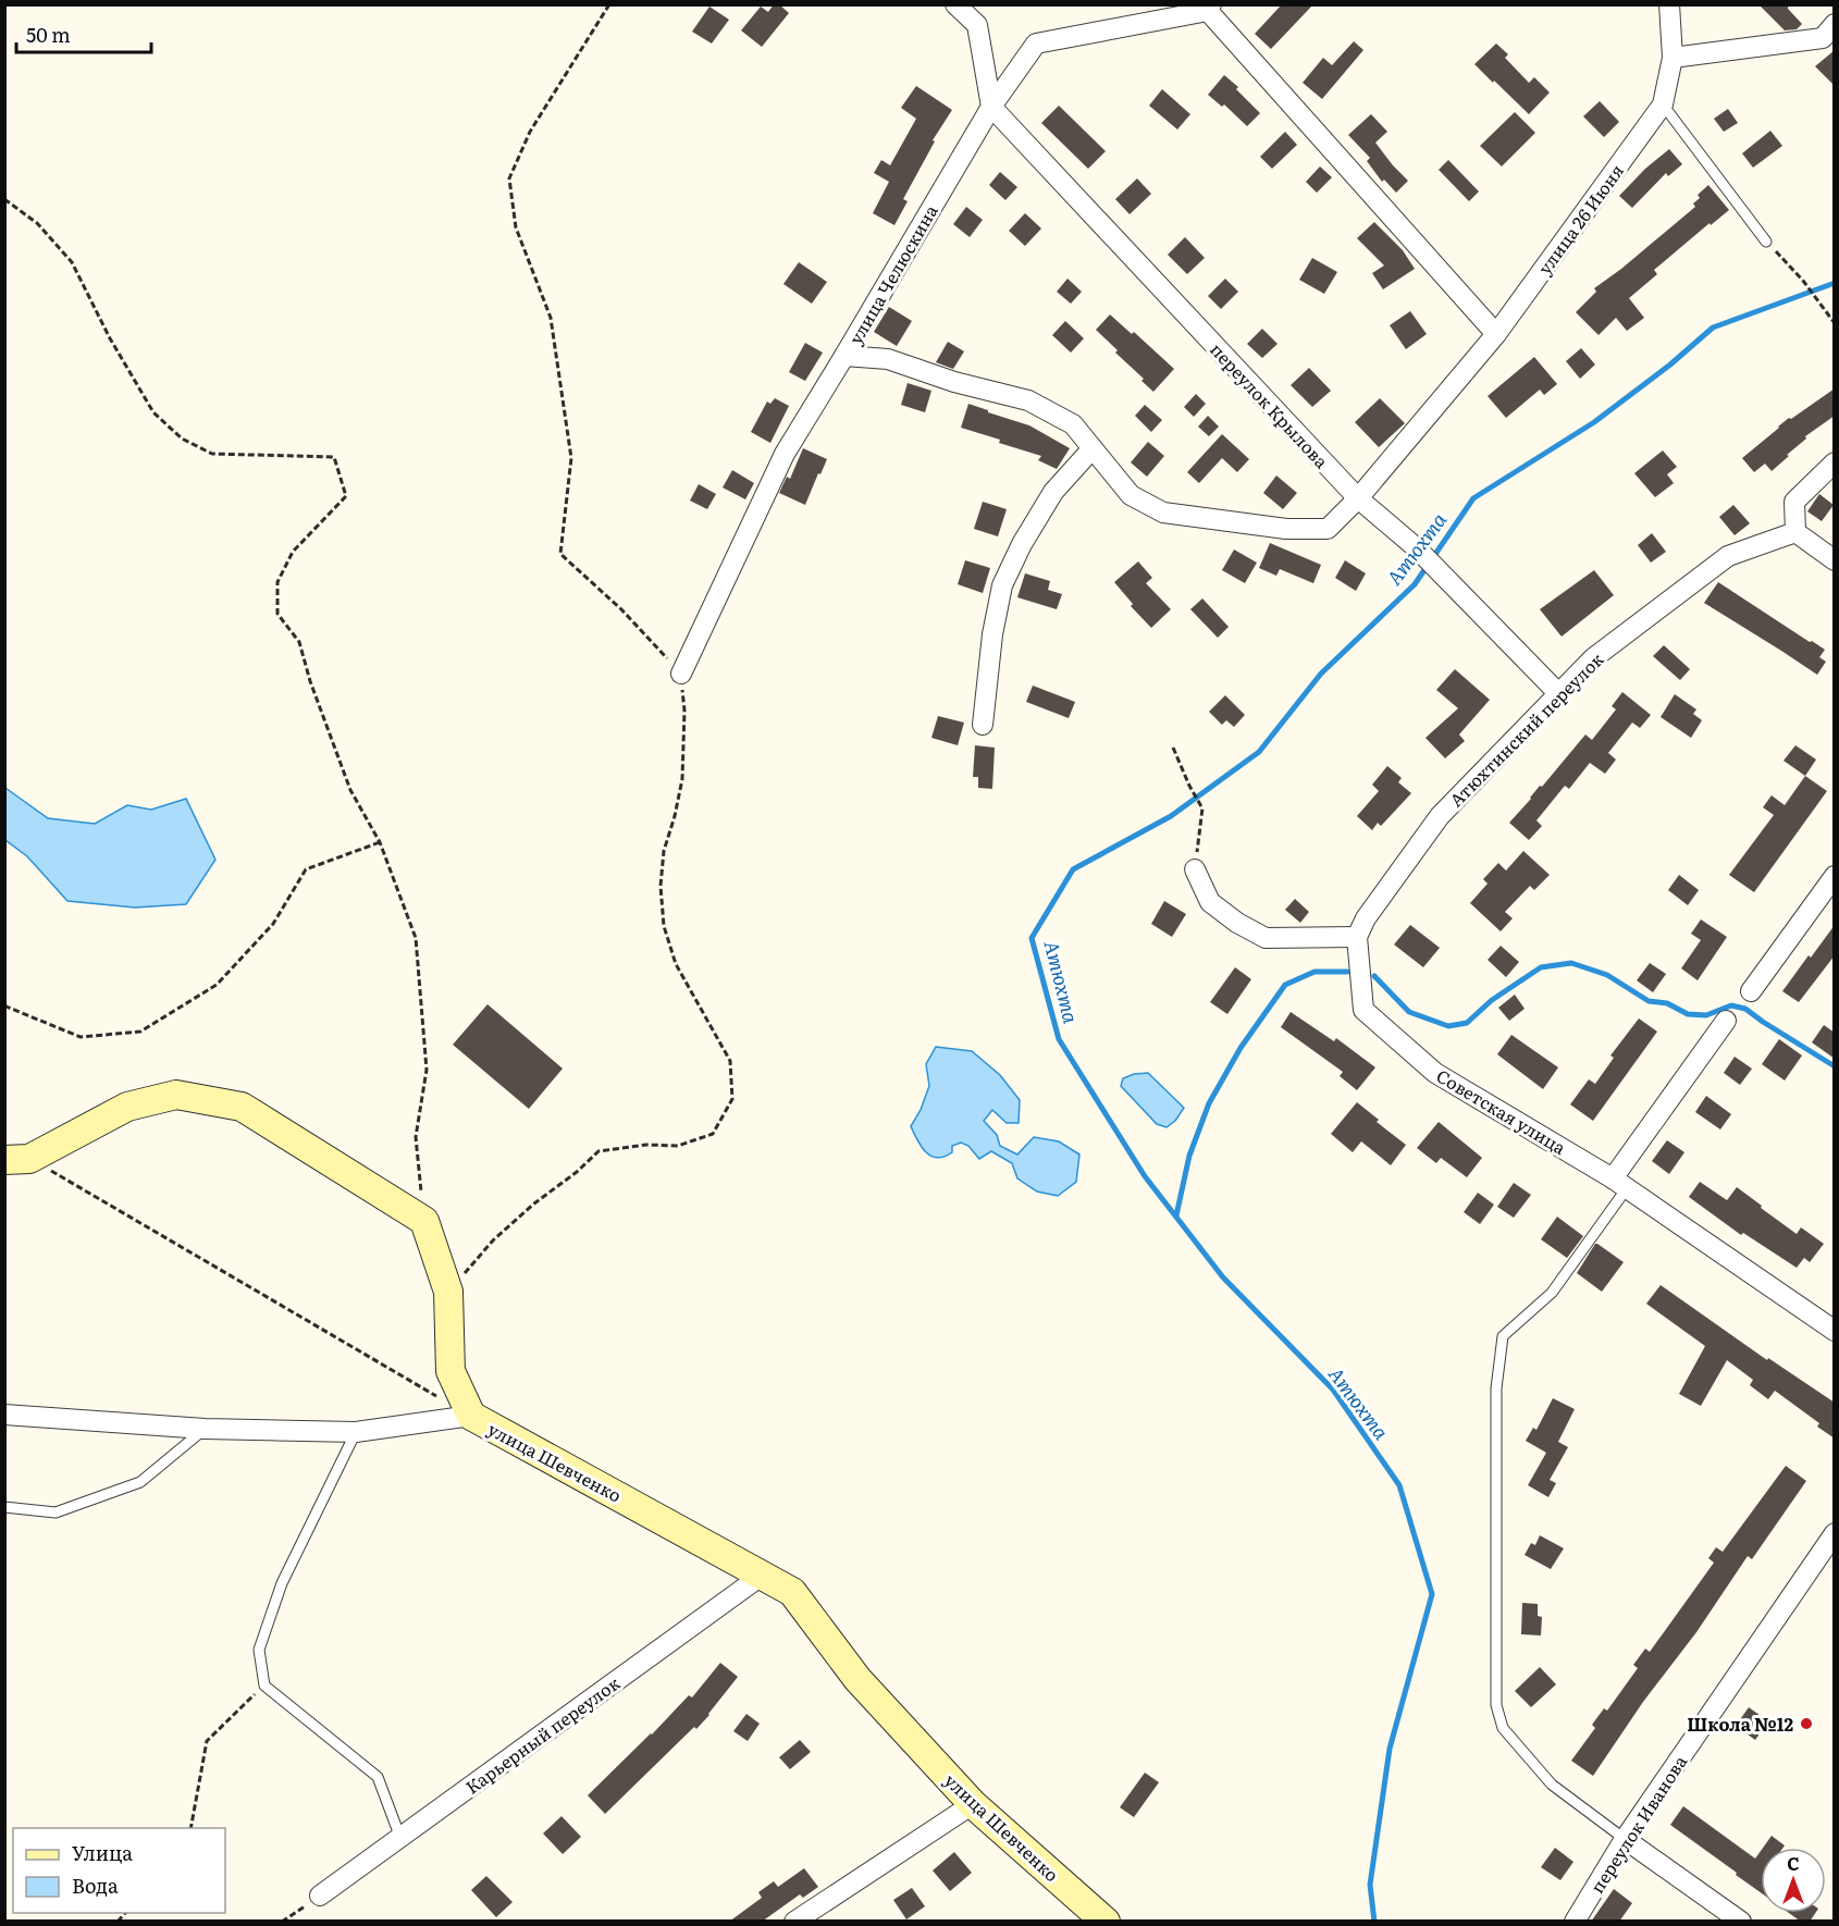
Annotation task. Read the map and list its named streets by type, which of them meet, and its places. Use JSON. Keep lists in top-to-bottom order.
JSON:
{
  "streets": {
    "street": [
      "улица 26 Июня",
      "улица Челюскина",
      "переулок Крылова",
      "Атюхтинский переулок",
      "Советская улица",
      "улица Шевченко",
      "Карьерный переулок",
      "переулок Иванова"
    ]
  },
  "crossings": [
    ["улица 26 Июня", "переулок Крылова"],
    ["улица Челюскина", "переулок Крылова"],
    ["переулок Крылова", "Атюхтинский переулок"],
    ["Атюхтинский переулок", "Советская улица"],
    ["улица Шевченко", "Карьерный переулок"]
  ],
  "water": ["Атюхта"],
  "places": ["Школа №12"],
  "legend": ["Улица", "Вода"],
  "scale_bar": "50 m",
  "north": "top"
}
